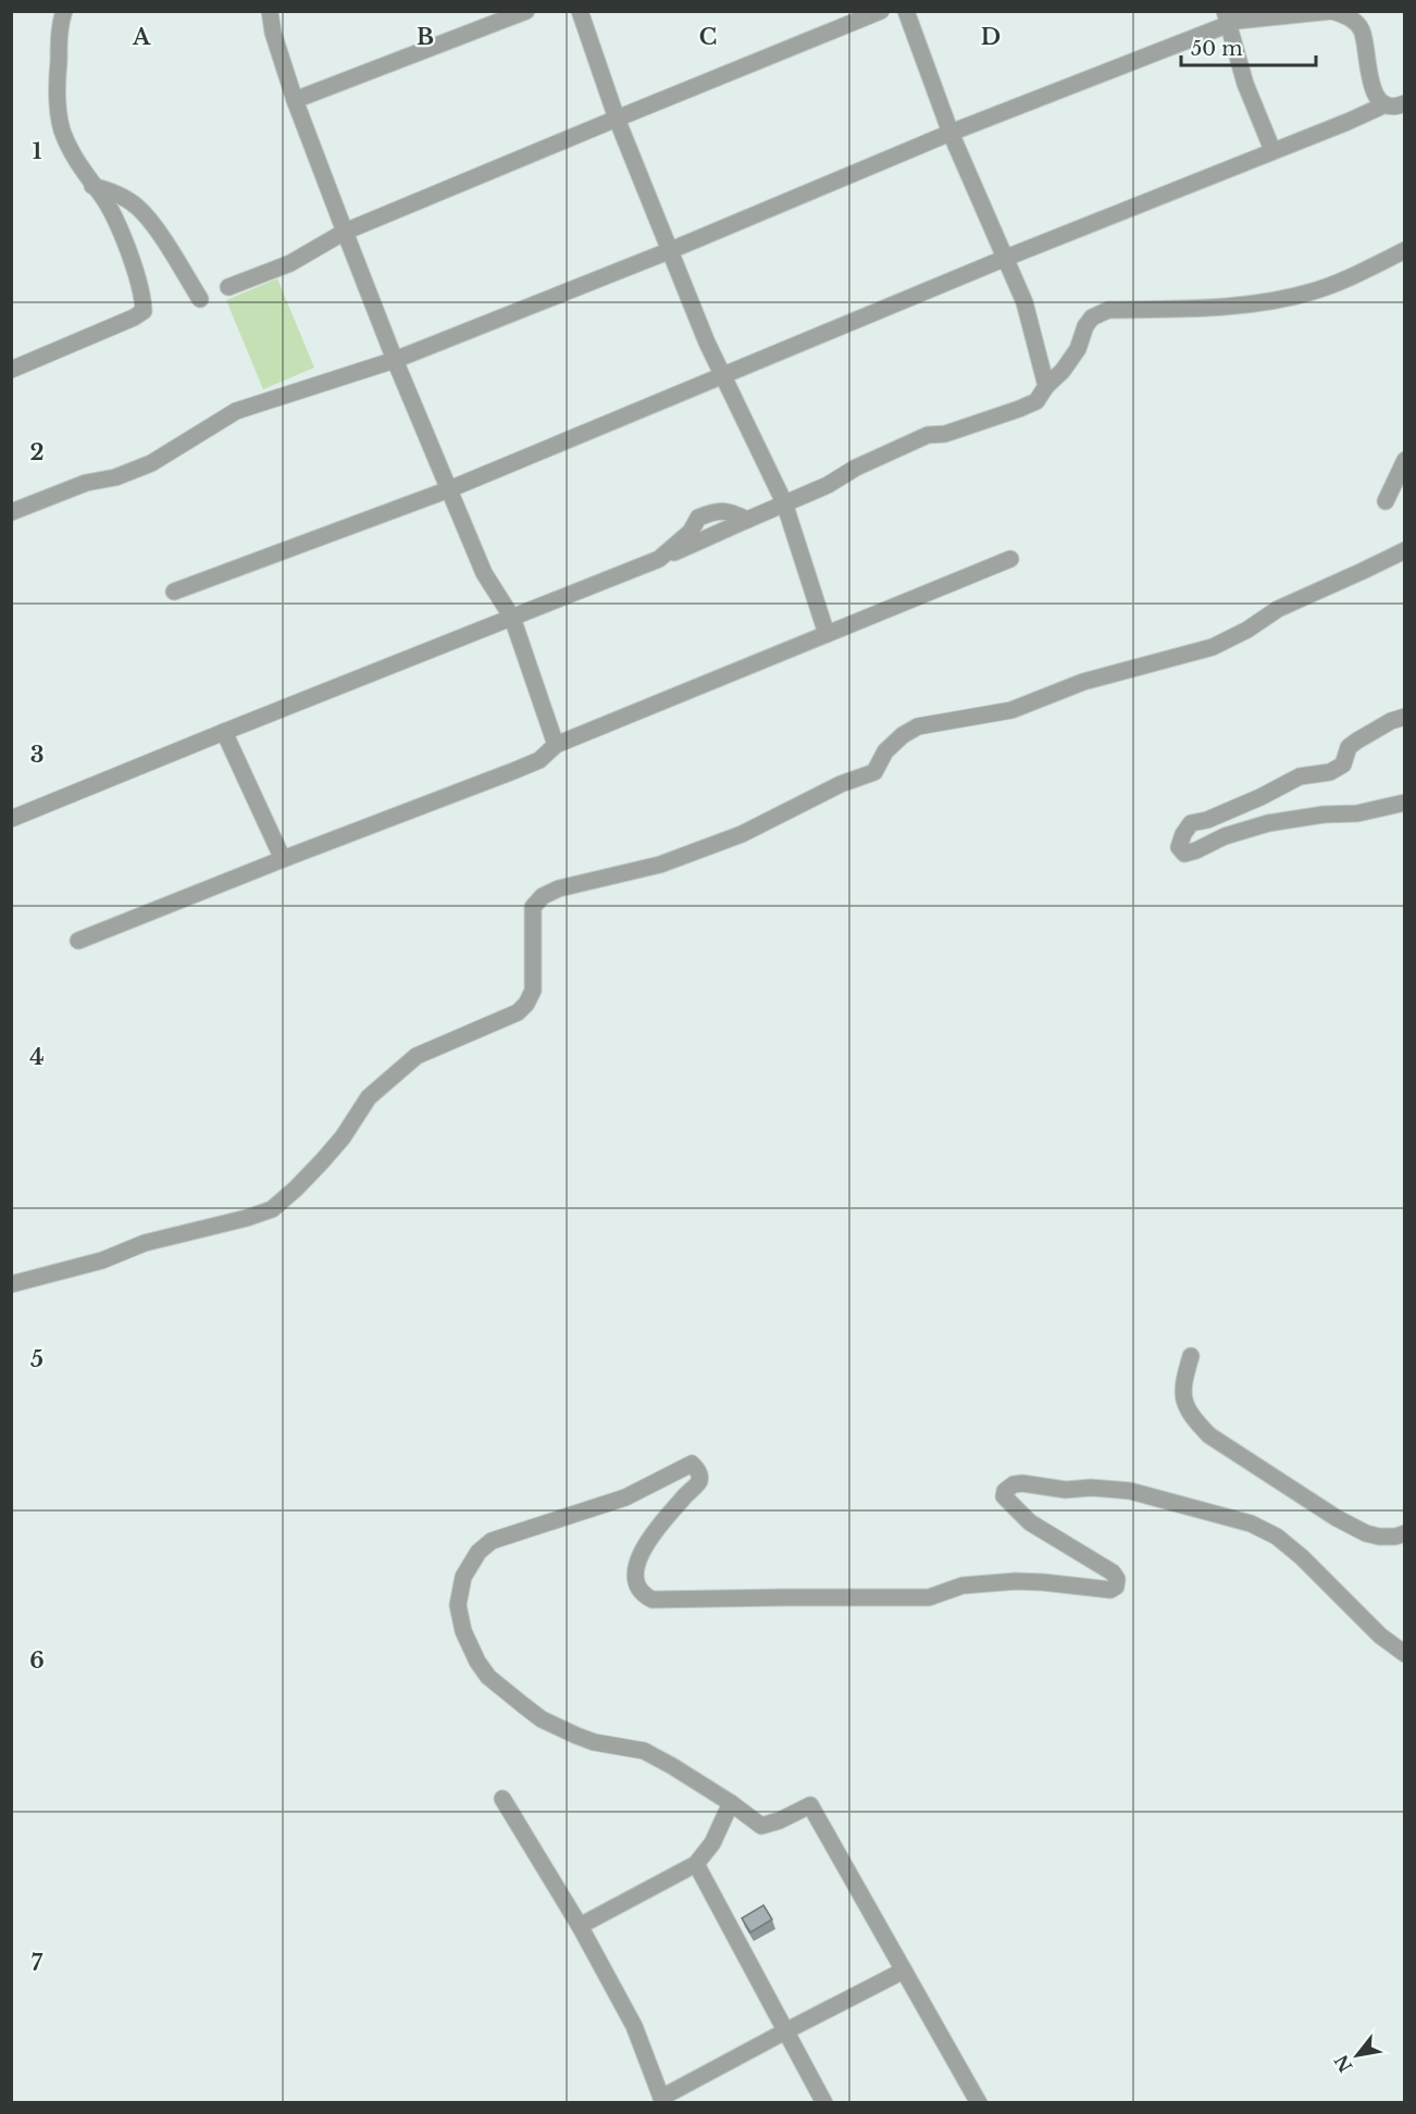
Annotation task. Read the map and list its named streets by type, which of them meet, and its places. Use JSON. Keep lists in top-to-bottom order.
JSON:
{
  "scale_bar": "50 m",
  "north": "bottom left",
  "grid": {
    "columns": [
      "A",
      "B",
      "C",
      "D"
    ],
    "rows": [
      "1",
      "2",
      "3",
      "4",
      "5",
      "6",
      "7"
    ]
  }
}
